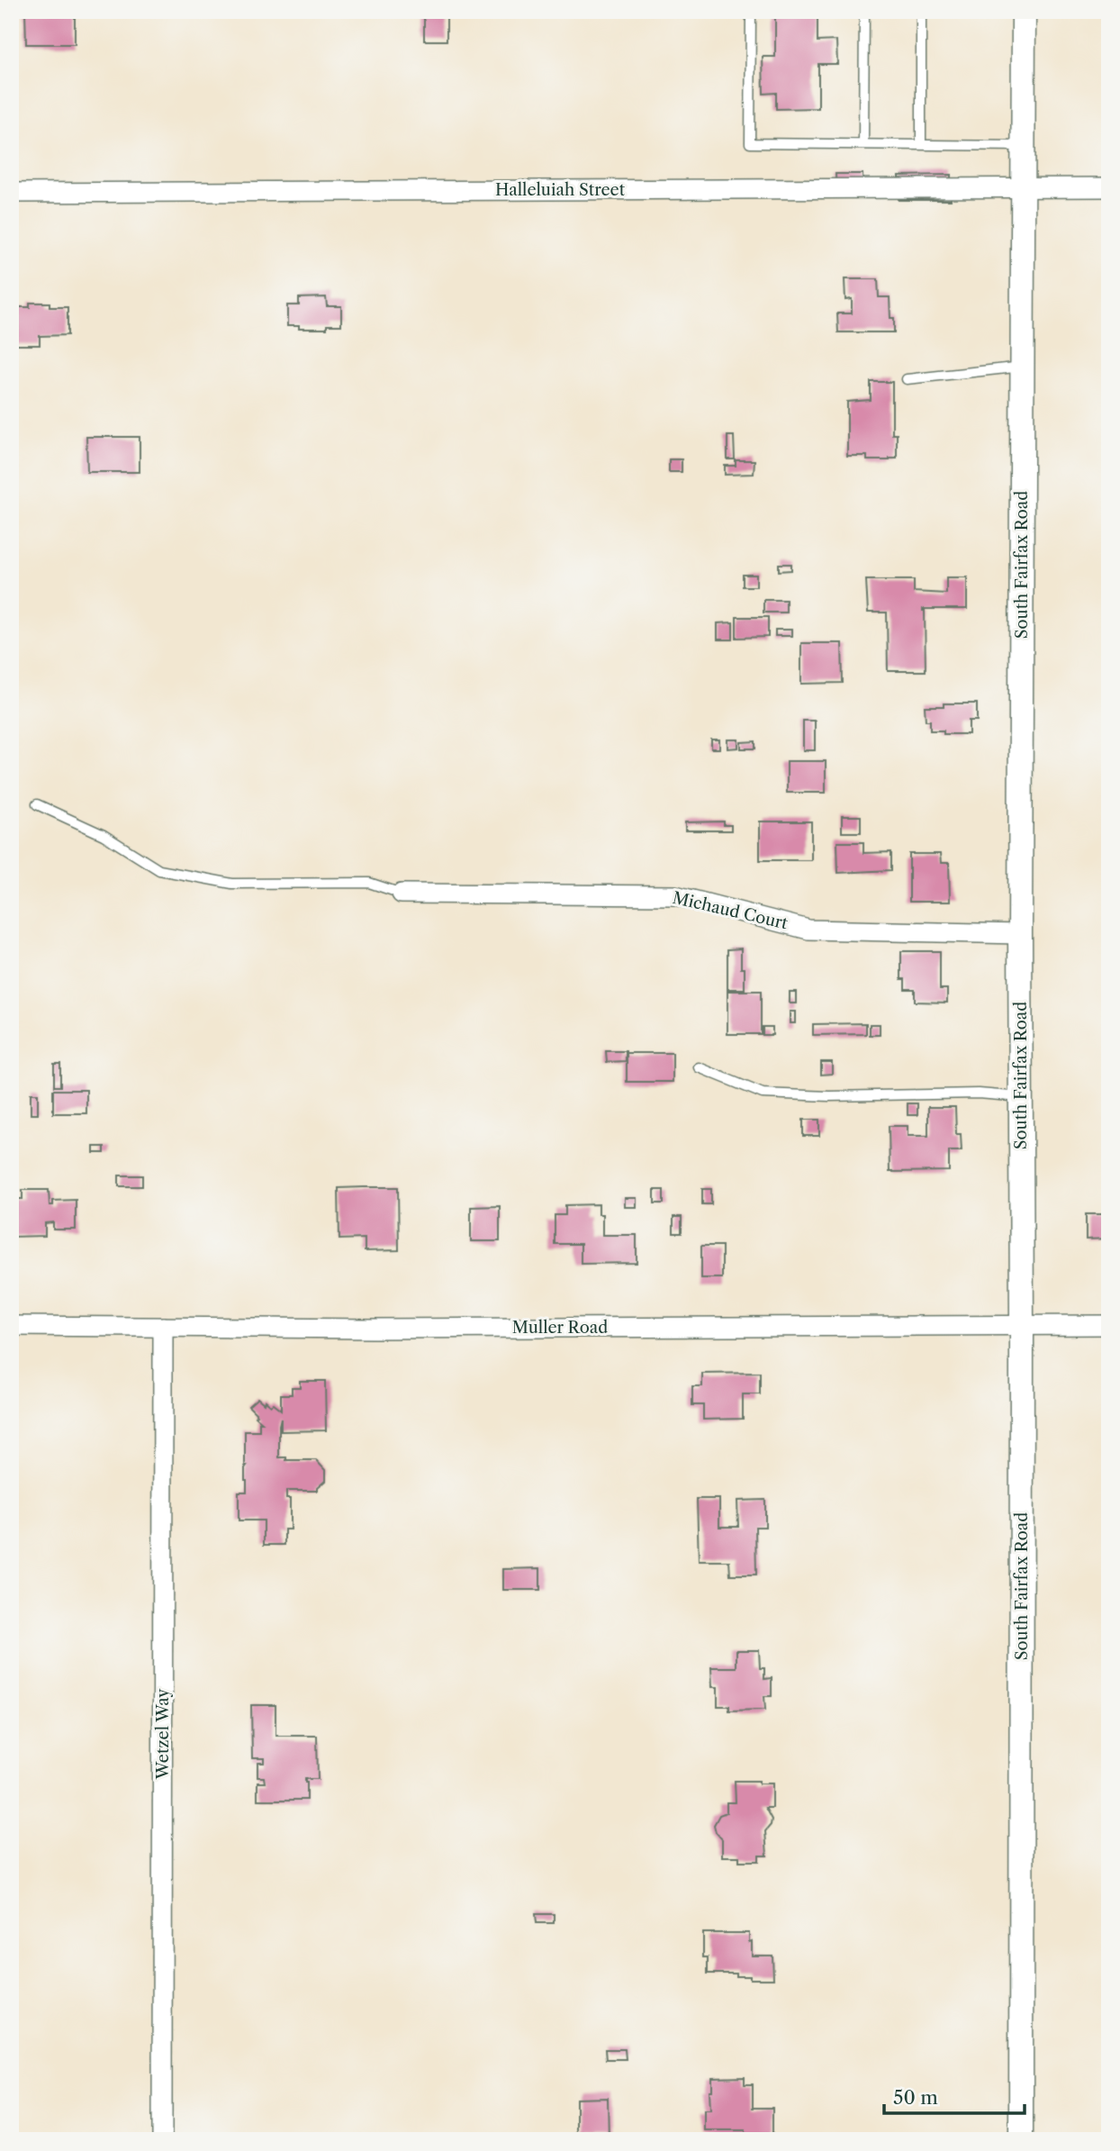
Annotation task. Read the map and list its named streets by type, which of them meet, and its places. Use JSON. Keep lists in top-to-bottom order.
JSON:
{
  "streets": {
    "street": [
      "Halleluiah Street",
      "South Fairfax Road",
      "Michaud Court",
      "Muller Road",
      "Wetzel Way"
    ]
  },
  "crossings": [
    ["Halleluiah Street", "South Fairfax Road"],
    ["South Fairfax Road", "Michaud Court"],
    ["South Fairfax Road", "Muller Road"],
    ["Muller Road", "Wetzel Way"]
  ],
  "scale_bar": "50 m"
}
